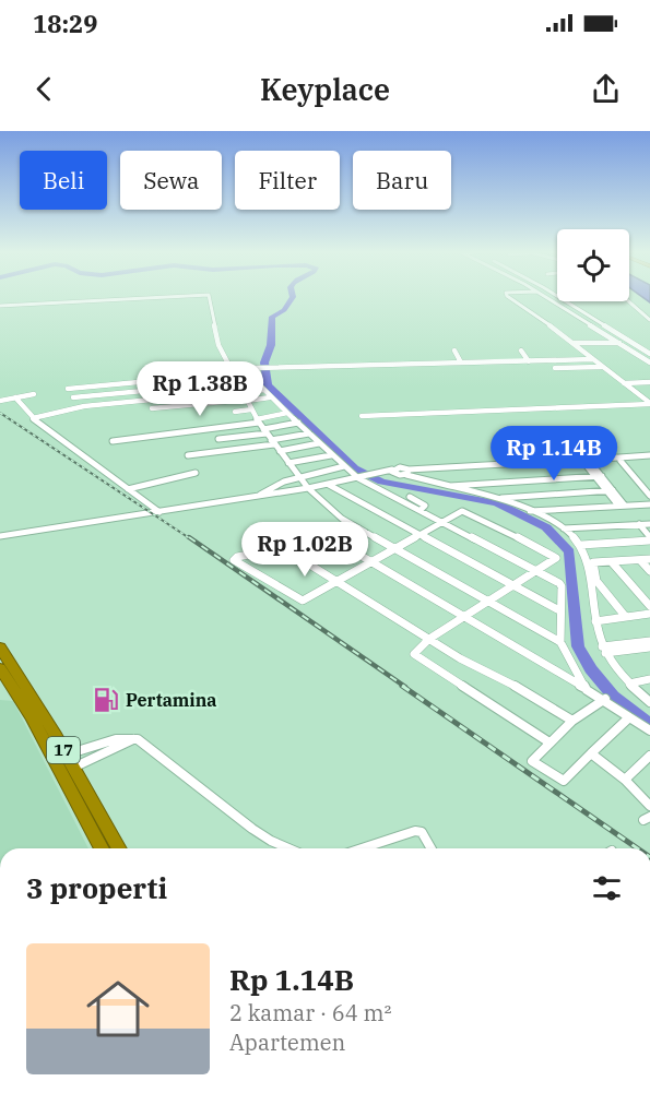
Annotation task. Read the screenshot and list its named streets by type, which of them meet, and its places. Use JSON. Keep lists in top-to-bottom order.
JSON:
{
  "streets": {
    "highway": ["17"]
  },
  "places": {
    "fuel station": ["Pertamina"]
  },
  "page": {
    "status": "18:29",
    "header": "Keyplace",
    "chip": [
      "Beli",
      "Sewa",
      "Filter",
      "Baru"
    ],
    "price": ["Rp 1.38B", "Rp 1.14B", "Rp 1.02B"],
    "heading": "3 properti",
    "list": [
      {
        "name": "Rp 1.14B",
        "note": "2 kamar · 64 m² · Apartemen"
      }
    ]
  }
}
